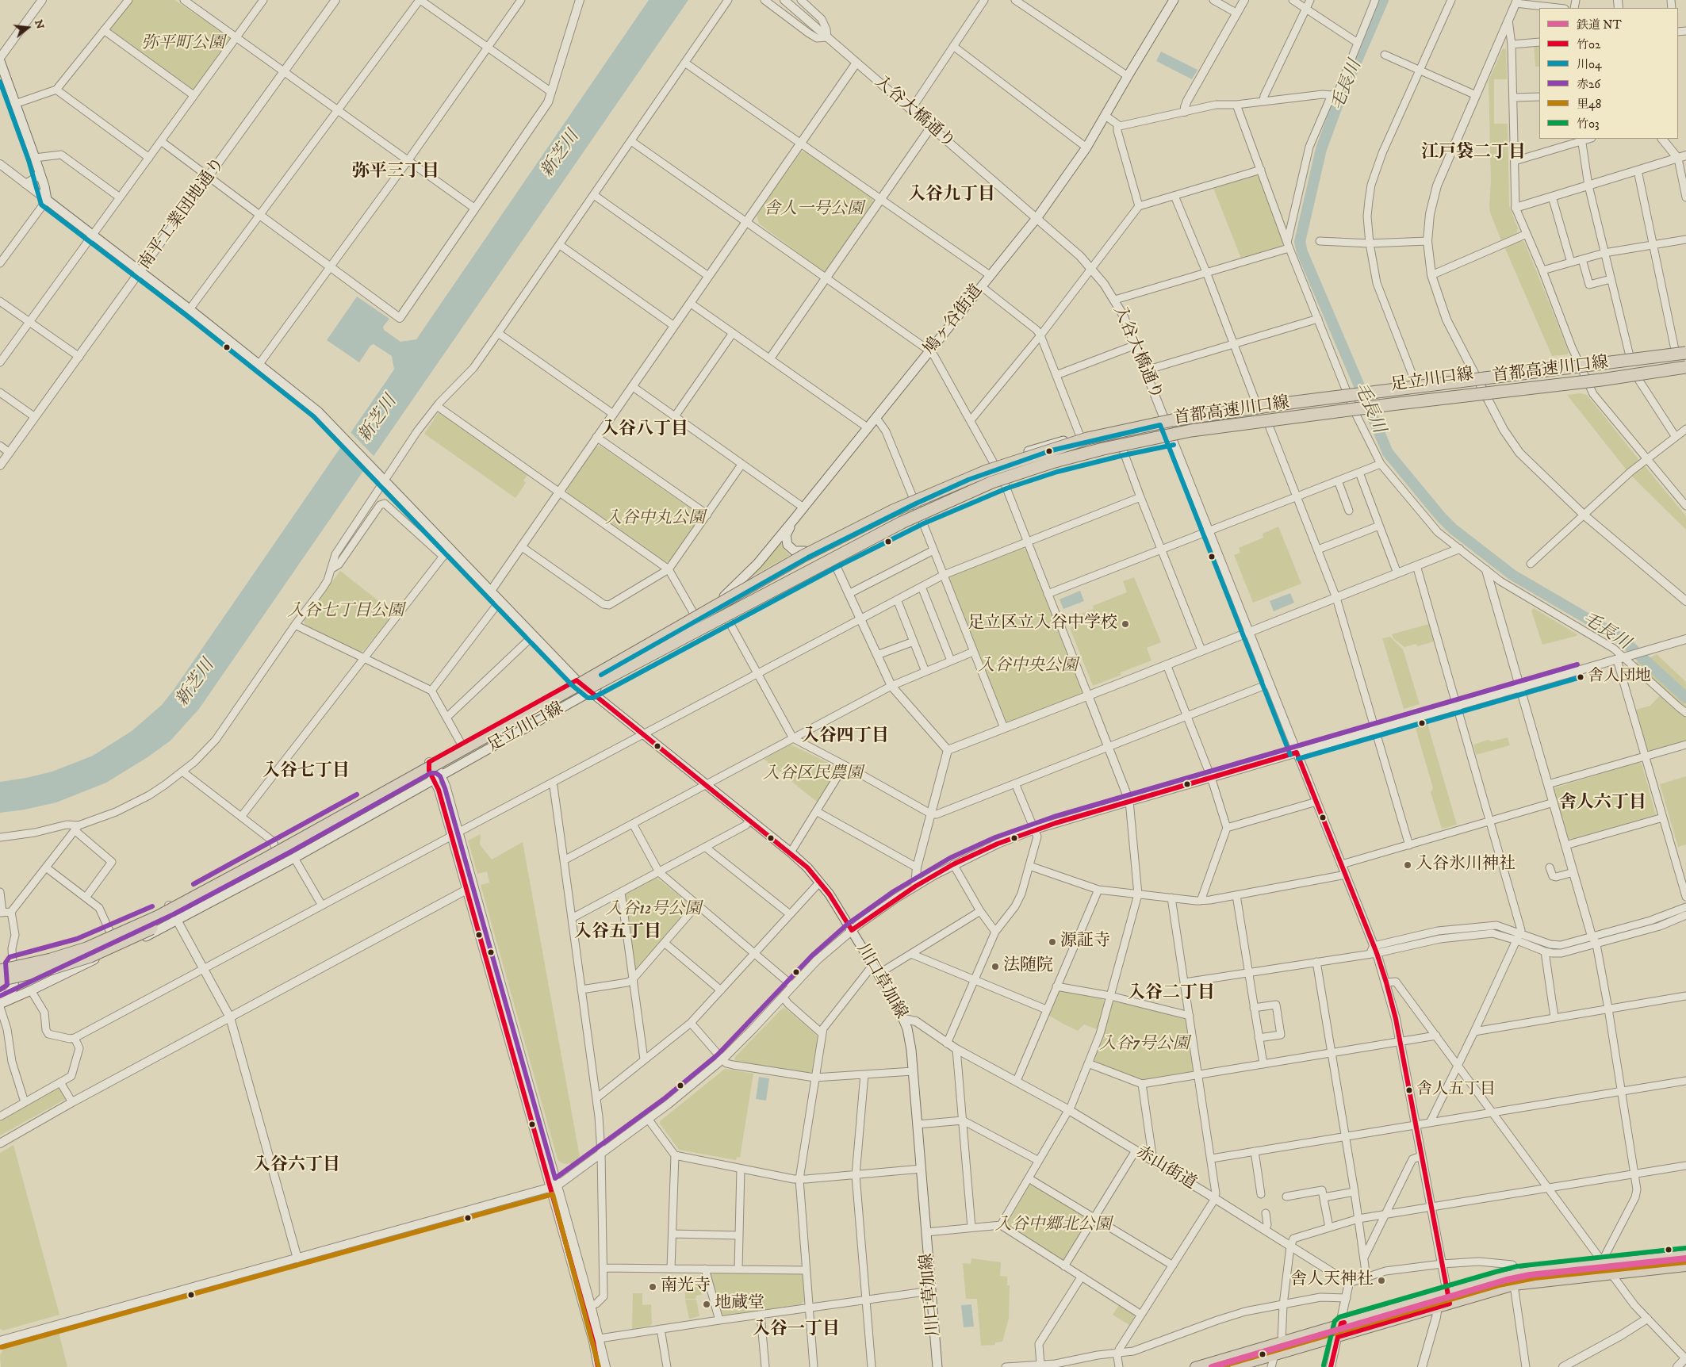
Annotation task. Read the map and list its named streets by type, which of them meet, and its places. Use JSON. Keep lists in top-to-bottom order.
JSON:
{
  "streets": {
    "highway": ["首都高速川口線"],
    "main road": ["鳩ヶ谷街道", "足立川口線", "川口草加線"],
    "street": ["入谷大橋通り", "南平工業団地通り", "赤山街道"]
  },
  "crossings": [
    ["入谷大橋通り", "鳩ヶ谷街道"],
    ["入谷大橋通り", "足立川口線"],
    ["南平工業団地通り", "川口草加線"],
    ["鳩ヶ谷街道", "足立川口線"],
    ["首都高速川口線", "足立川口線"],
    ["足立川口線", "川口草加線"],
    ["川口草加線", "赤山街道"]
  ],
  "districts": [
    "江戸袋二丁目",
    "弥平三丁目",
    "入谷九丁目",
    "入谷八丁目",
    "入谷四丁目",
    "入谷七丁目",
    "舎人六丁目",
    "入谷五丁目",
    "入谷二丁目",
    "入谷六丁目",
    "入谷一丁目"
  ],
  "water": ["毛長川", "新芝川"],
  "parks": [
    "弥平町公園",
    "舎人一号公園",
    "入谷中丸公園",
    "入谷七丁目公園",
    "入谷中央公園",
    "入谷区民農園",
    "入谷12号公園",
    "入谷7号公園",
    "入谷中郷北公園"
  ],
  "places": [
    "足立区立入谷中学校",
    "舎人団地",
    "入谷氷川神社",
    "源証寺",
    "法随院",
    "舎人五丁目",
    "舎人天神社",
    "南光寺",
    "地蔵堂"
  ],
  "lines": [
    "transit line 川04",
    "transit line 赤26",
    "transit line 竹02",
    "transit line 里48",
    "transit line 竹03",
    "rail line NT"
  ],
  "legend": [
    "鉄道 NT",
    "竹02",
    "川04",
    "赤26",
    "里48",
    "竹03"
  ],
  "north": "right"
}
